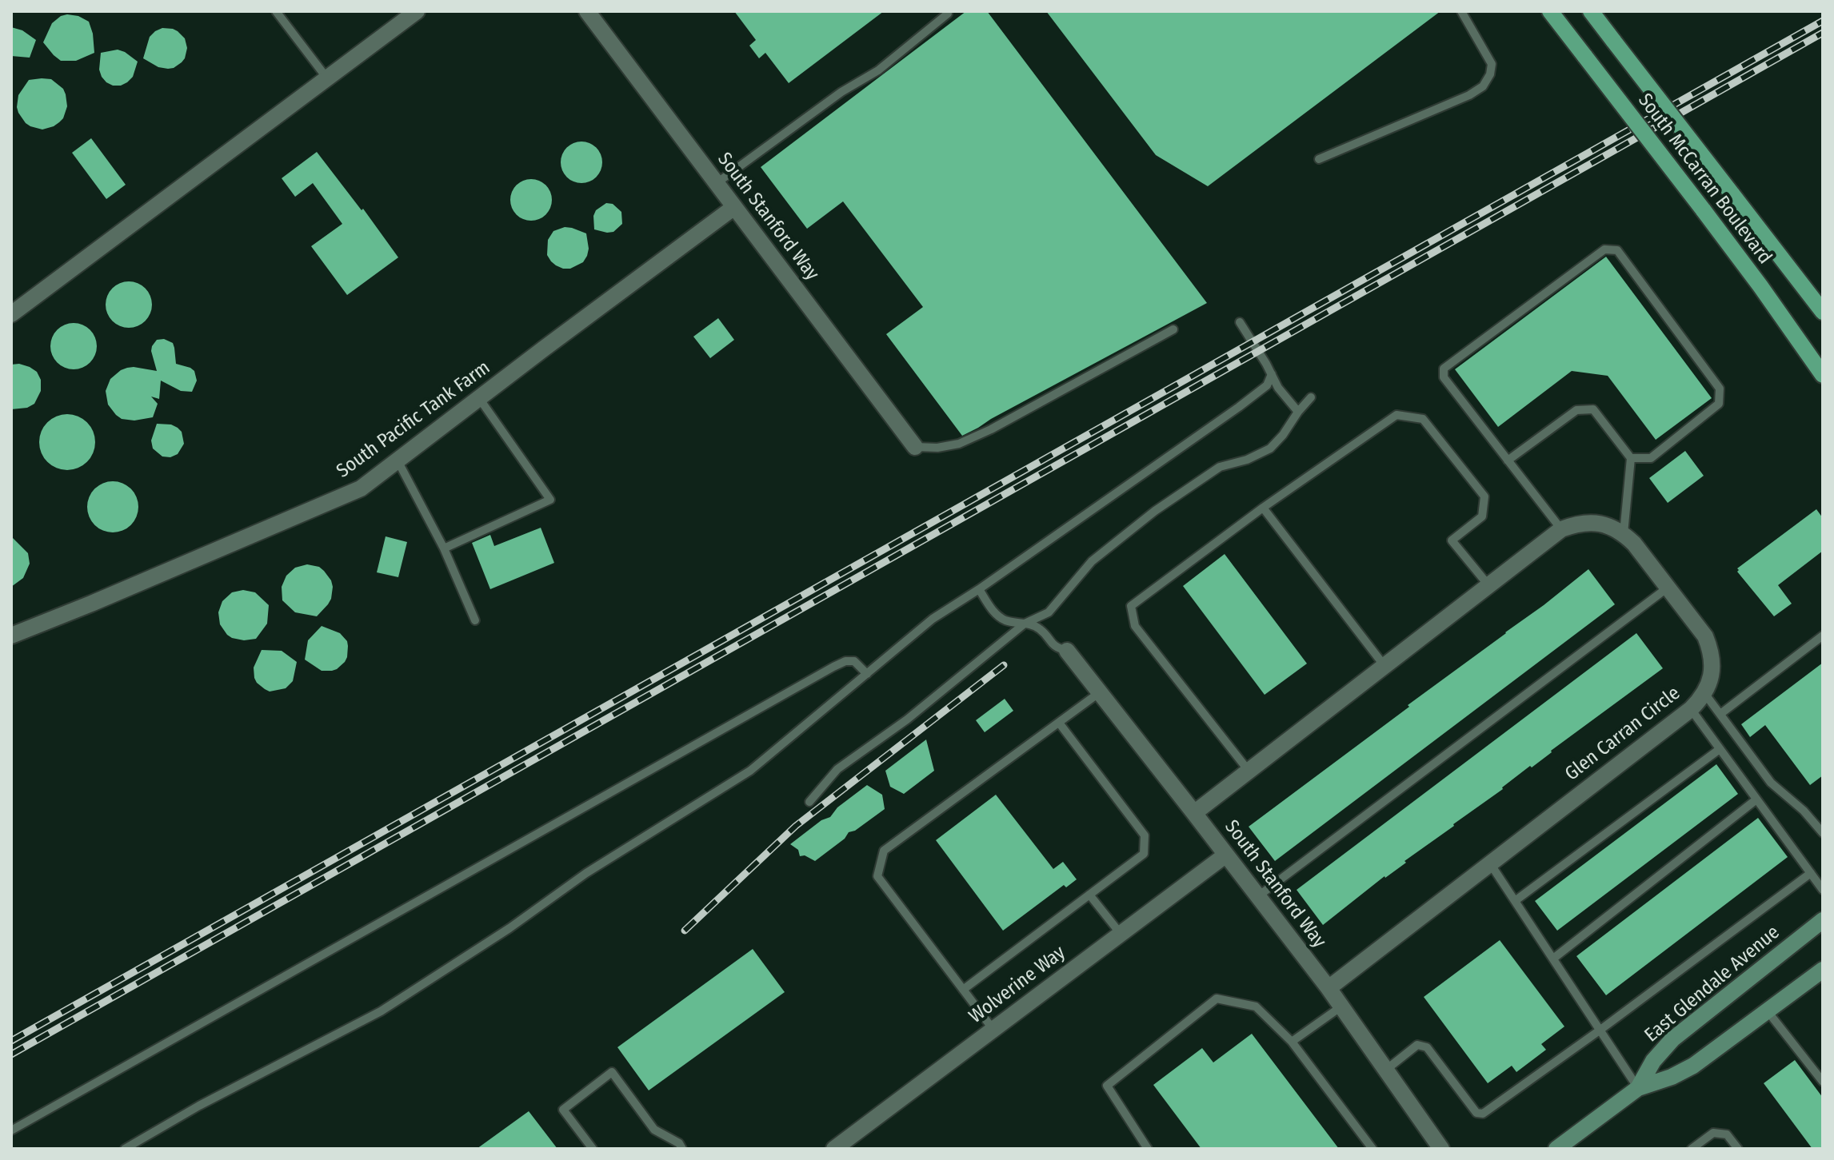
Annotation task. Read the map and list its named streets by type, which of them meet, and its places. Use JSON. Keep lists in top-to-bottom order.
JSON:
{
  "streets": {
    "main road": ["South McCarran Boulevard", "East Glendale Avenue"],
    "street": [
      "South Stanford Way",
      "South Pacific Tank Farm",
      "Glen Carran Circle",
      "Wolverine Way"
    ]
  },
  "crossings": [
    ["South Stanford Way", "South Pacific Tank Farm"],
    ["South Stanford Way", "Glen Carran Circle"],
    ["South Stanford Way", "Wolverine Way"]
  ]
}
